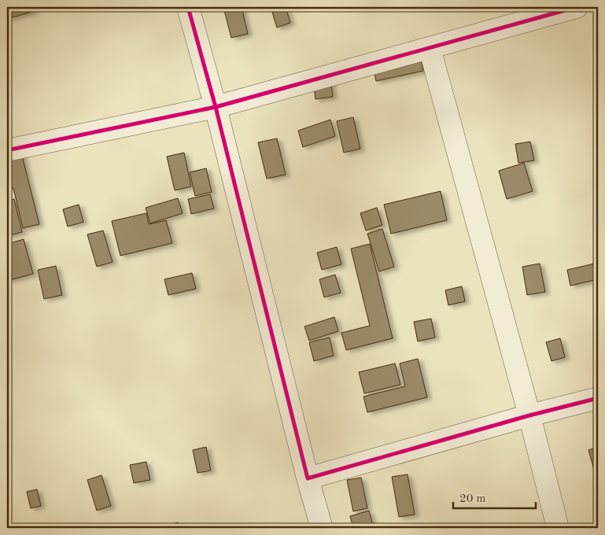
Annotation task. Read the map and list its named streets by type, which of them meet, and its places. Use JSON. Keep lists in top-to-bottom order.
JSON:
{
  "scale_bar": "20 m"
}
